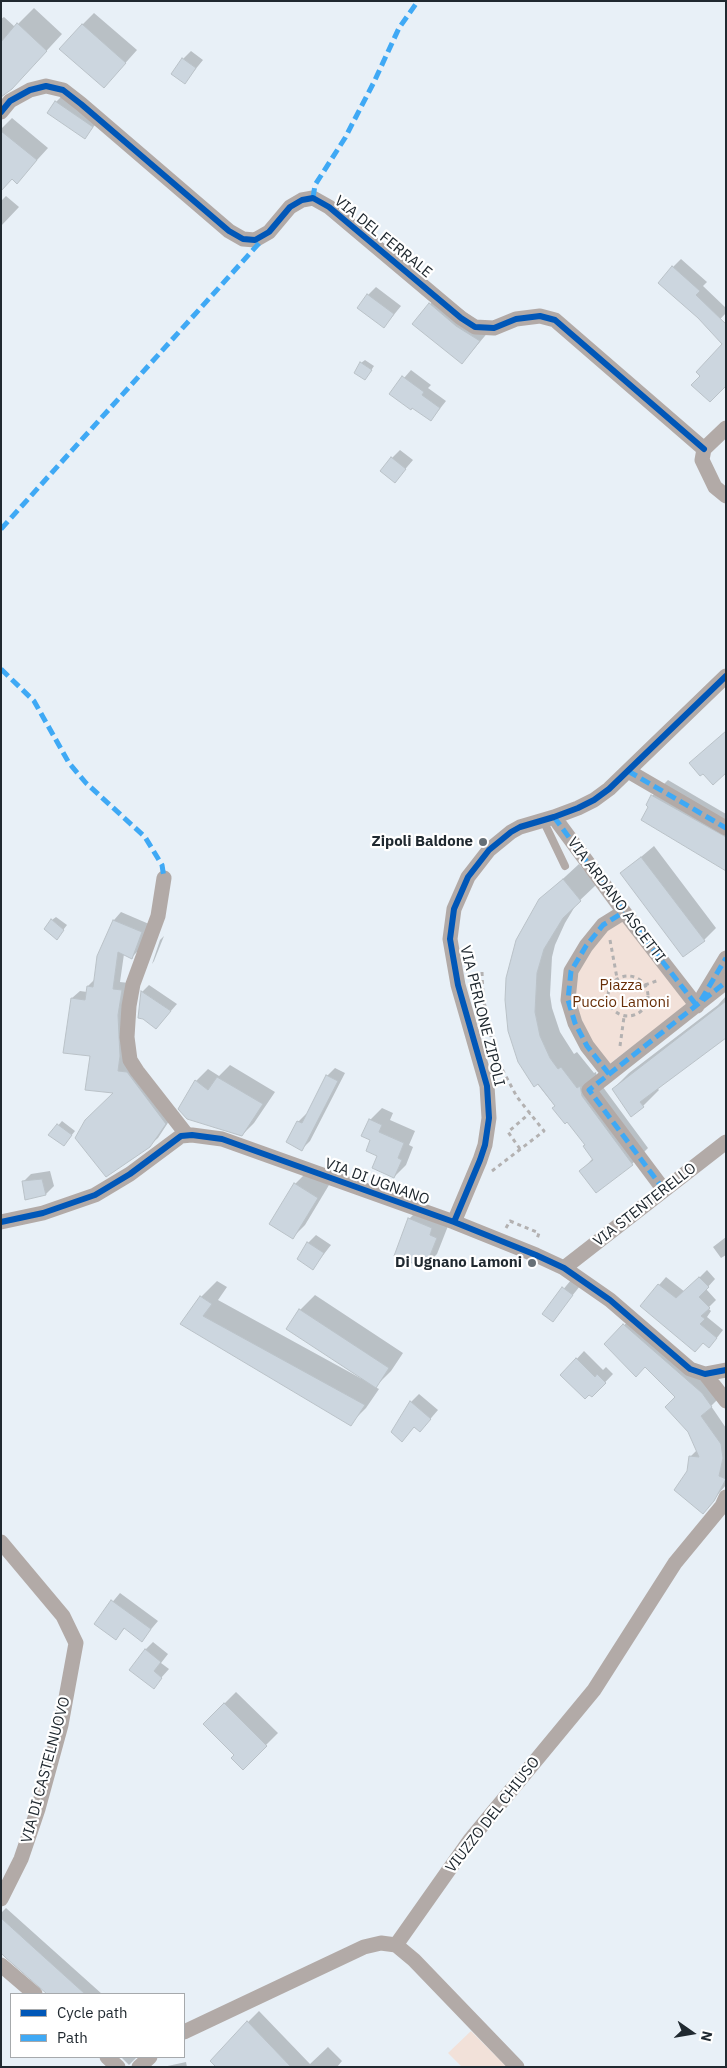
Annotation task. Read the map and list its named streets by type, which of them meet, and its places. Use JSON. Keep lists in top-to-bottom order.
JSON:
{
  "streets": {
    "street": [
      "VIA DEL FERRALE",
      "VIA ARDANO ASCETTI",
      "VIA PERLONE ZIPOLI",
      "VIA DI UGNANO",
      "VIA STENTERELLO",
      "VIA DI CASTELNUOVO",
      "VIUZZO DEL CHIUSO"
    ]
  },
  "crossings": [
    ["VIA ARDANO ASCETTI", "VIA PERLONE ZIPOLI"],
    ["VIA PERLONE ZIPOLI", "VIA DI UGNANO"],
    ["VIA DI UGNANO", "VIA STENTERELLO"]
  ],
  "parks": ["Piazza Puccio Lamoni"],
  "places": ["Zipoli Baldone", "Di Ugnano Lamoni"],
  "legend": ["Cycle path", "Path"],
  "north": "right"
}
